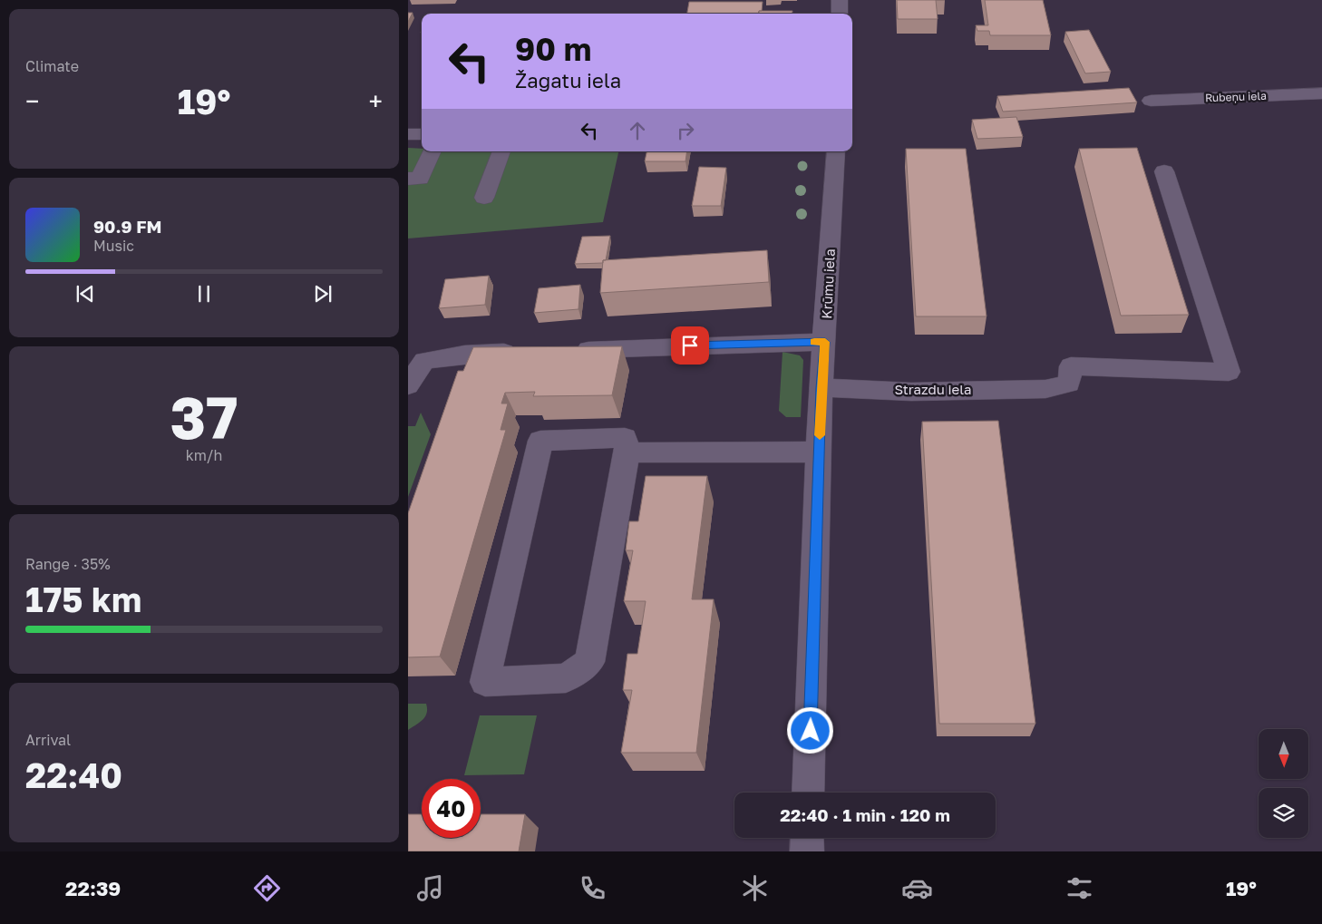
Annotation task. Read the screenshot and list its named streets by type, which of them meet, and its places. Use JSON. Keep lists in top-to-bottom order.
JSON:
{
  "streets": {
    "street": ["Rubeņu iela", "Krūmu iela", "Strazdu iela"]
  },
  "crossings": [
    ["Krūmu iela", "Strazdu iela"]
  ],
  "north": "bottom",
  "page": {
    "tile": [
      "Climate",
      ["37", "km/h"],
      ["Range · 35%", "175 km"],
      ["Arrival", "22:40"]
    ],
    "turn": ["90 m", "Žagatu iela"],
    "heat": ["−", "19°", "+"],
    "song": ["90.9 FM", "Music"],
    "limit": "40",
    "trip": "22:40 · 1 min · 120 m",
    "tabs": ["22:39", "19°"]
  }
}
